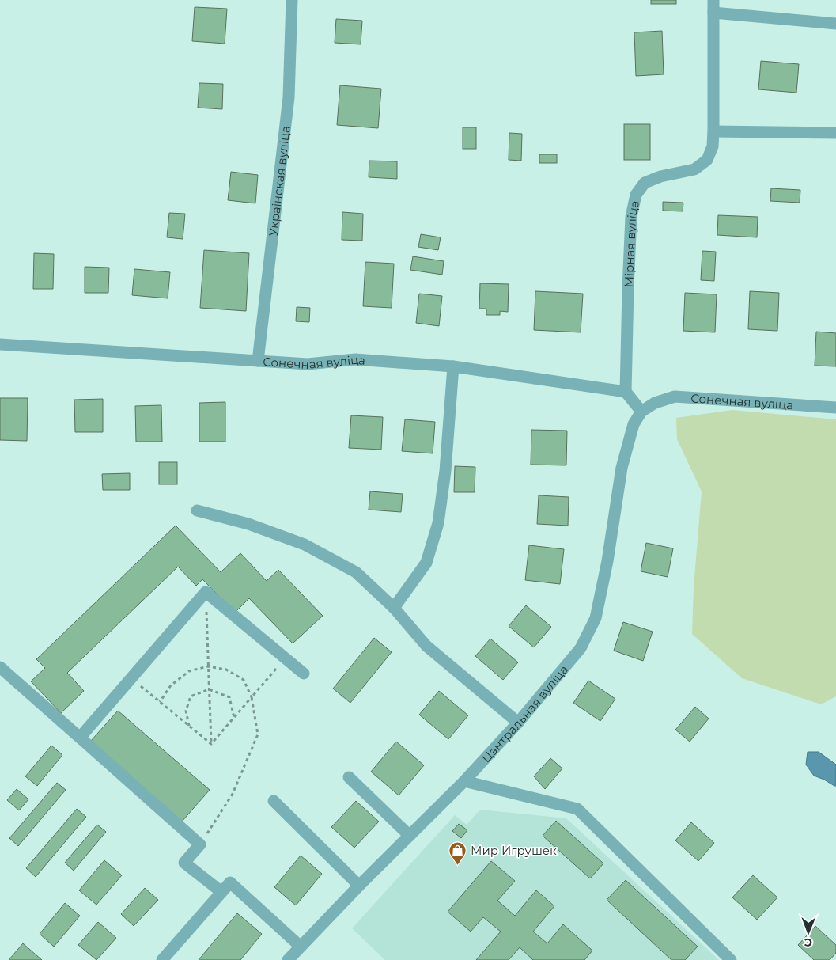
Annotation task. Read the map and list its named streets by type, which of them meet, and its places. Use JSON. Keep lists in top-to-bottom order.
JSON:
{
  "streets": {
    "street": [
      "Украінская вуліца",
      "Мірная вуліца",
      "Сонечная вуліца",
      "Цэнтральная вуліца"
    ]
  },
  "crossings": [
    ["Украінская вуліца", "Сонечная вуліца"],
    ["Мірная вуліца", "Сонечная вуліца"],
    ["Сонечная вуліца", "Цэнтральная вуліца"]
  ],
  "places": {
    "shop": ["Мир Игрушек"]
  },
  "north": "bottom"
}
